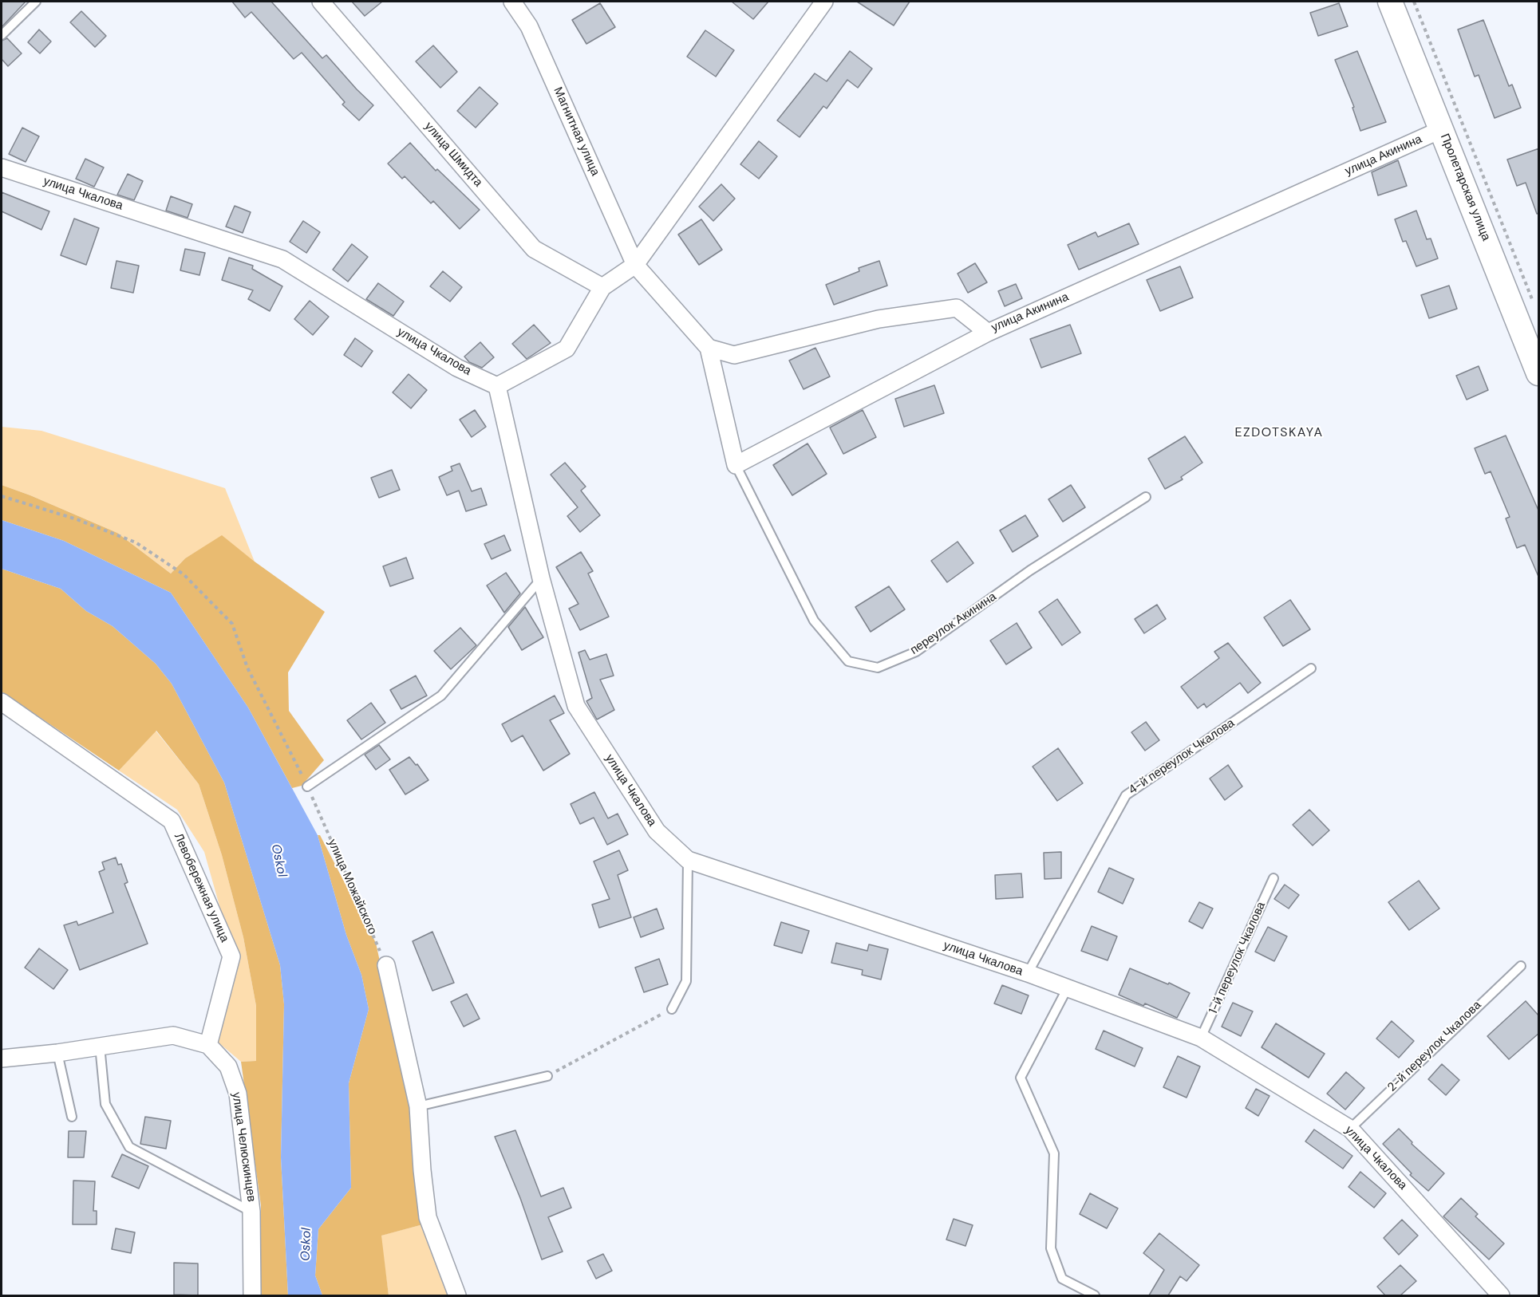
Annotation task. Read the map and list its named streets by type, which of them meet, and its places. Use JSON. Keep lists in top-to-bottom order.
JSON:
{
  "streets": {
    "main road": ["Пролетарская улица"],
    "street": [
      "Магнитная улица",
      "улица Шмидта",
      "улица Акинина",
      "улица Чкалова",
      "Левобережная улица",
      "улица Челюскинцев"
    ],
    "lane": [
      "переулок Акинина",
      "4-й переулок Чкалова",
      "1-й переулок Чкалова",
      "2-й переулок Чкалова"
    ],
    "path": ["улица Можайского"]
  },
  "crossings": [
    ["улица Акинина", "Пролетарская улица"],
    ["улица Чкалова", "4-й переулок Чкалова"],
    ["улица Чкалова", "1-й переулок Чкалова"],
    ["улица Чкалова", "2-й переулок Чкалова"],
    ["Левобережная улица", "улица Челюскинцев"]
  ],
  "districts": ["EZDOTSKAYA"],
  "water": ["Oskol"]
}
